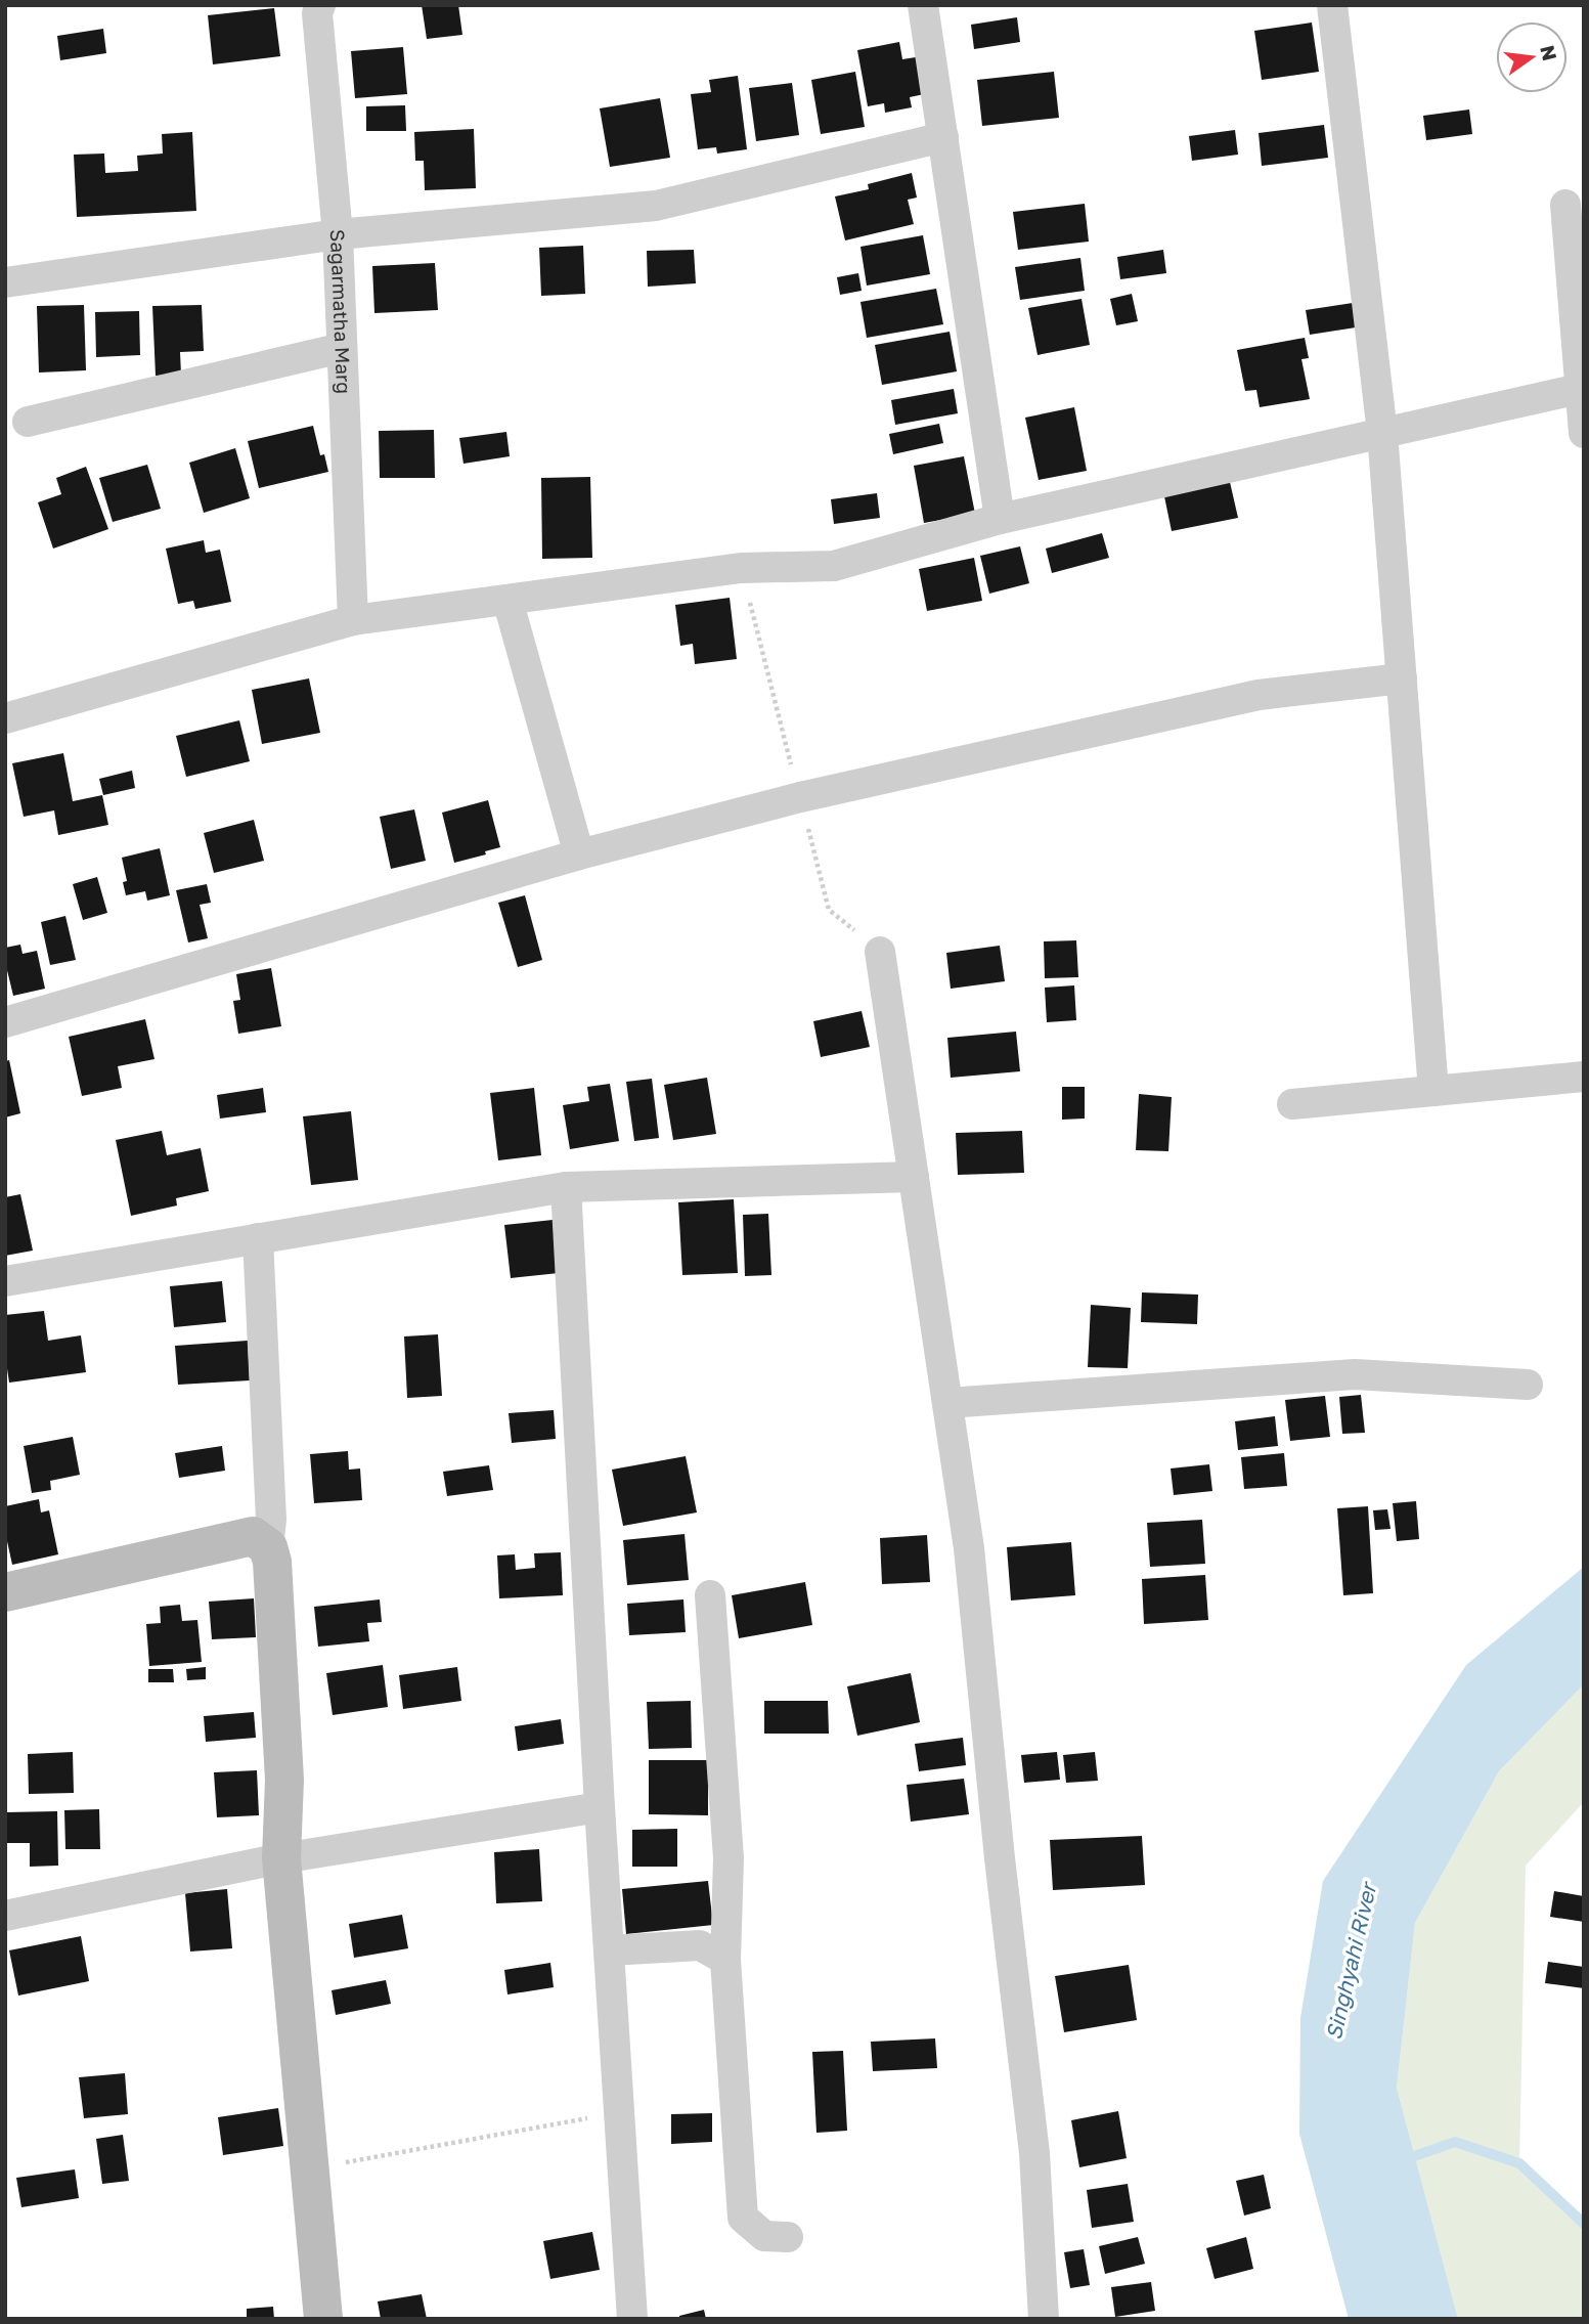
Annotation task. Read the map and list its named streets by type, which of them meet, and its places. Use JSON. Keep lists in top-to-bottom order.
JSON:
{
  "streets": {
    "street": ["Sagarmatha Marg"]
  },
  "water": ["Singhyahi River"],
  "north": "right"
}
